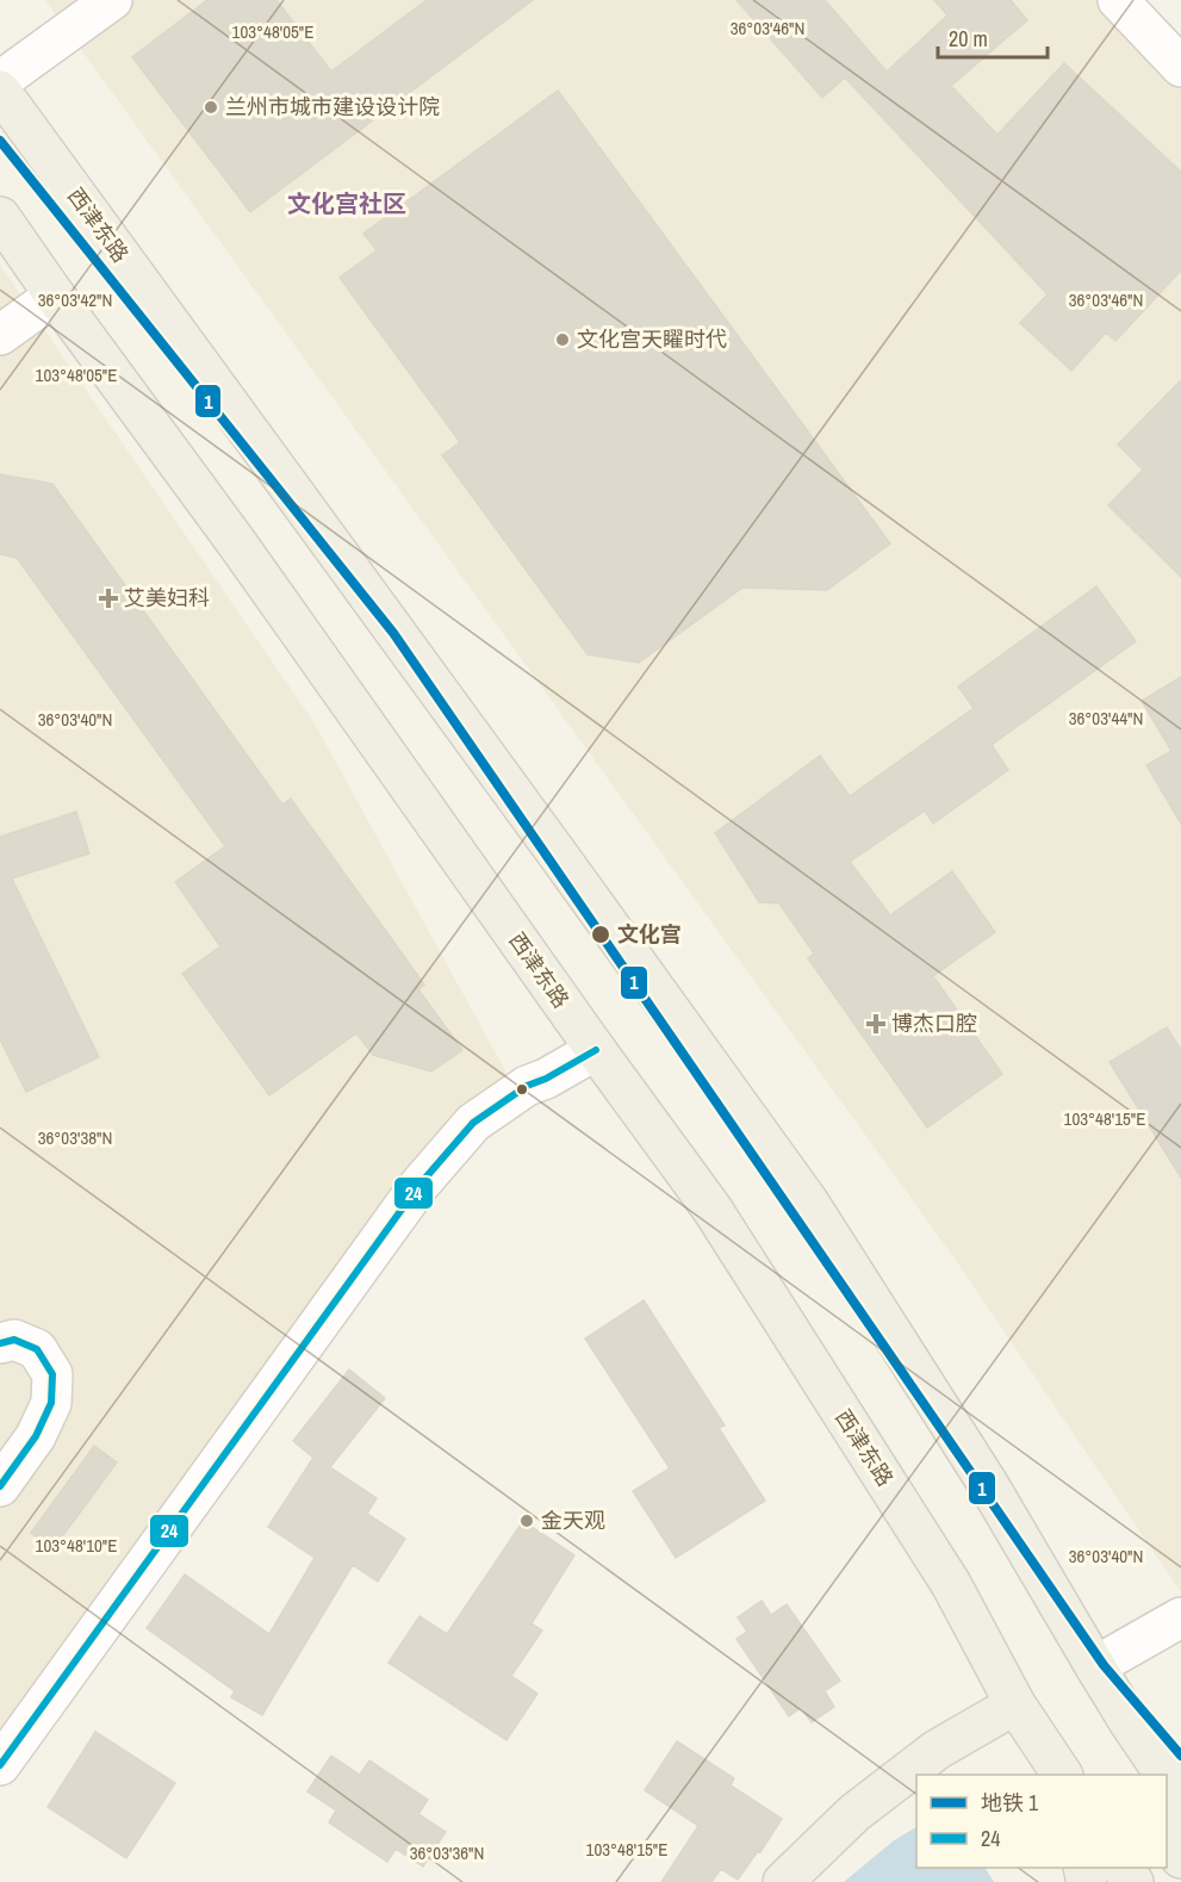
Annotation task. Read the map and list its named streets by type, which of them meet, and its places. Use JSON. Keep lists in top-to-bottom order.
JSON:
{
  "streets": {
    "main road": ["西津东路"]
  },
  "districts": ["文化宫社区"],
  "places": {
    "other": [
      "兰州市城市建设设计院",
      "文化宫天矅时代",
      "文化宫",
      "金天观"
    ],
    "health": ["艾美妇科", "博杰口腔"]
  },
  "lines": ["metro line 1", "transit line 24"],
  "legend": ["地铁 1", "24"],
  "scale_bar": "20 m",
  "coordinates": [
    "36°03'46\"N",
    "103°48'05\"E",
    "36°03'42\"N",
    "36°03'44\"N",
    "36°03'40\"N",
    "103°48'15\"E",
    "36°03'38\"N",
    "103°48'10\"E",
    "36°03'36\"N"
  ]
}
